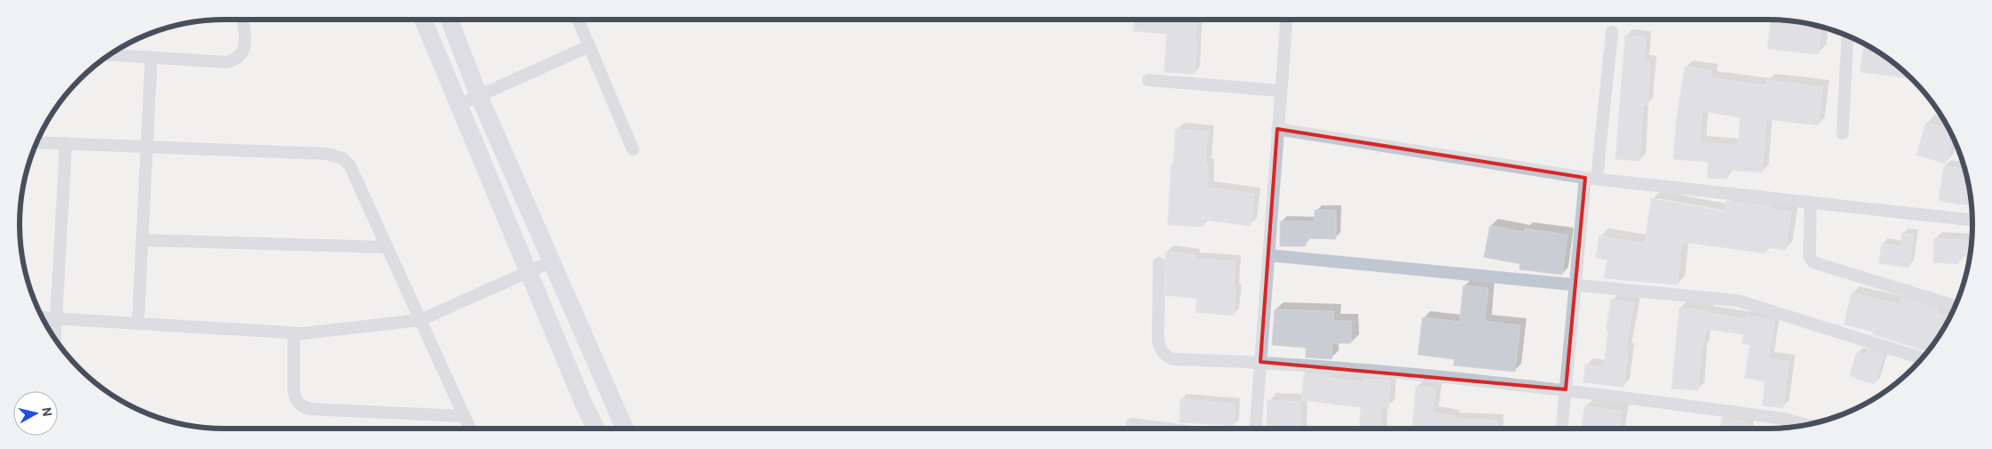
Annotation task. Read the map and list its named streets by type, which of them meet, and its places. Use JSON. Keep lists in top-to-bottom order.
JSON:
{
  "north": "right"
}
